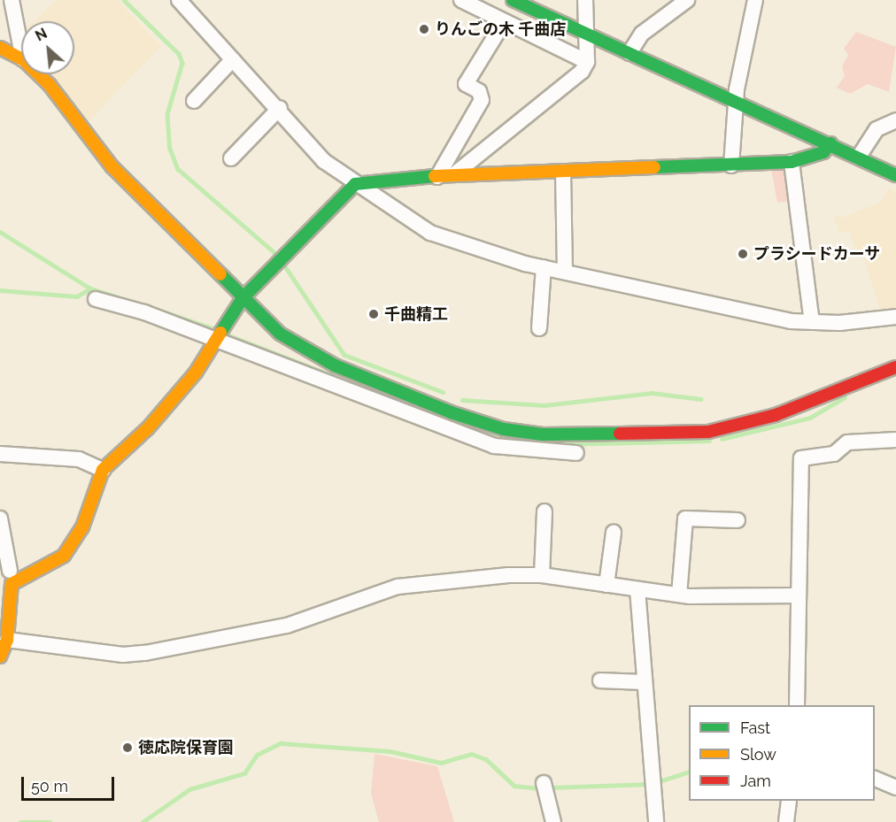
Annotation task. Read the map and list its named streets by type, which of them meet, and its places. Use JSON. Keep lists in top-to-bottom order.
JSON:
{
  "places": [
    "りんごの木 千曲店",
    "プラシードカーサ",
    "千曲精工",
    "徳応院保育園"
  ],
  "legend": ["Fast", "Slow", "Jam"],
  "scale_bar": "50 m",
  "north": "top left"
}
